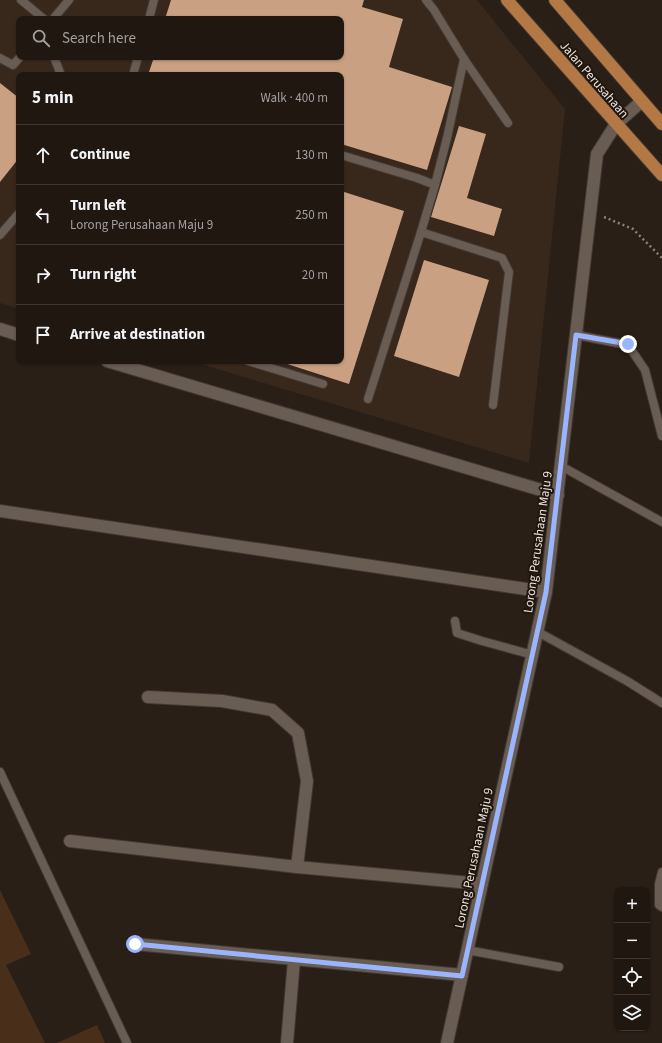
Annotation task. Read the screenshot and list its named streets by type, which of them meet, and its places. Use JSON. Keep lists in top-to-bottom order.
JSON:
{
  "streets": {
    "main road": ["Jalan Perusahaan"],
    "street": ["Lorong Perusahaan Maju 9"]
  },
  "crossings": [
    ["Jalan Perusahaan", "Lorong Perusahaan Maju 9"]
  ],
  "page": {
    "search": "Search here",
    "heading": ["5 min", "Walk · 400 m"],
    "list": [
      ["Continue", "130 m"],
      ["Turn left", "Lorong Perusahaan Maju 9", "250 m"],
      ["Turn right", "20 m"],
      "Arrive at destination"
    ],
    "map_buttons": ["+", "−"]
  }
}
